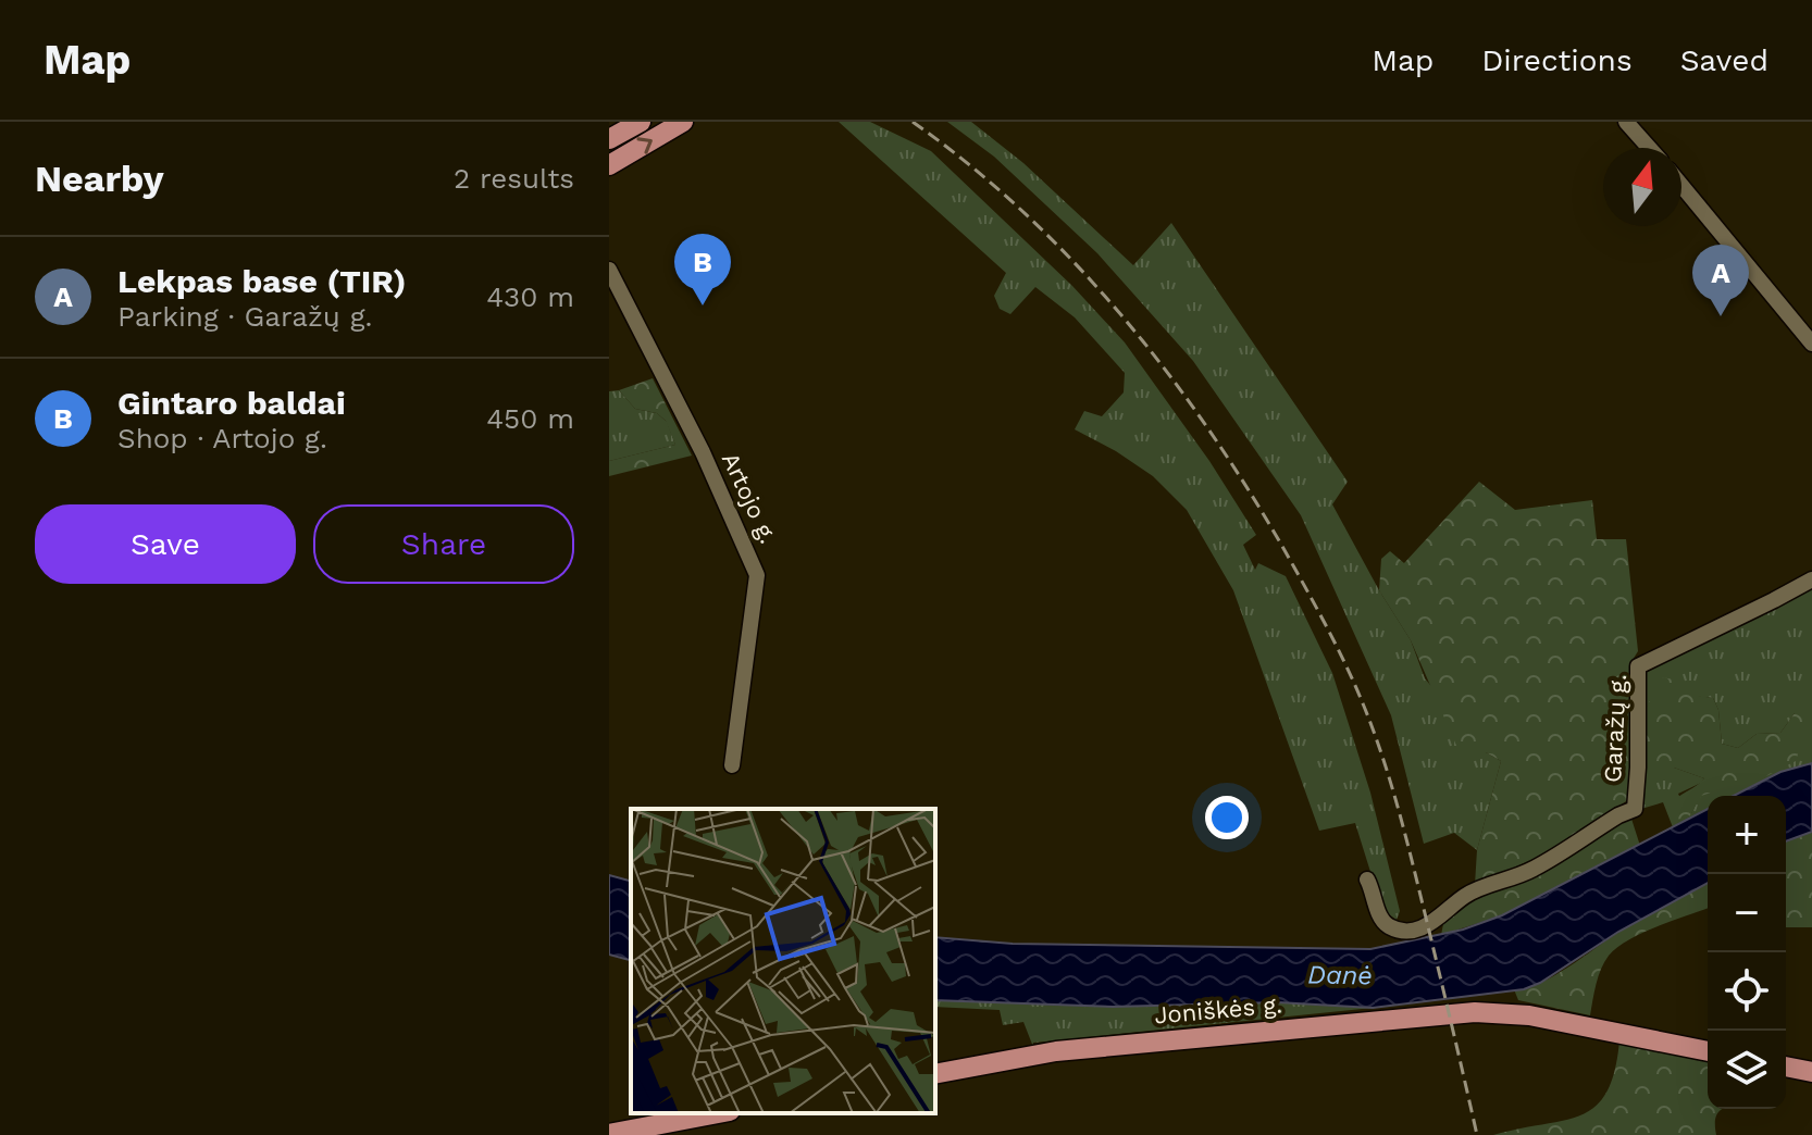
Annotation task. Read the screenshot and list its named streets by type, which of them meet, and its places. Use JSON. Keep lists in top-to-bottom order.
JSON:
{
  "streets": {
    "main road": ["Joniškės g."],
    "street": ["Artojo g.", "Garažų g."]
  },
  "water": ["Danė"],
  "north": "top",
  "page": {
    "header": "Map",
    "nav": ["Map", "Directions", "Saved"],
    "heading": ["Nearby", "2 results"],
    "pins": ["B", "A"],
    "list": [
      {
        "mark": "A",
        "name": "Lekpas base (TIR)",
        "note": "Parking · Garažų g.",
        "value": "430 m"
      },
      {
        "mark": "B",
        "name": "Gintaro baldai",
        "note": "Shop · Artojo g.",
        "value": "450 m"
      }
    ],
    "buttons": ["Save", "Share"],
    "map_buttons": ["+", "−"]
  }
}
